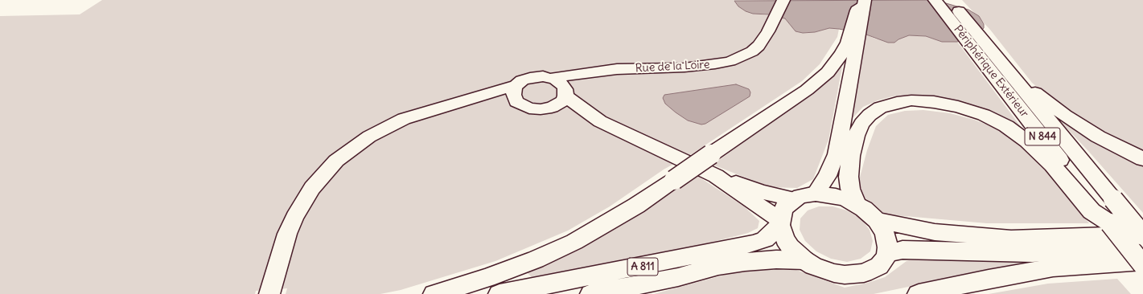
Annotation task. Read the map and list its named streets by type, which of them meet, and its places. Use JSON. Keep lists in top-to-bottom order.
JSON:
{
  "streets": {
    "main road": ["Périphérique Extérieur", "N 844", "A 811"],
    "street": ["Rue de la Loire"]
  },
  "crossings": [
    ["Périphérique Extérieur", "N 844"]
  ]
}
